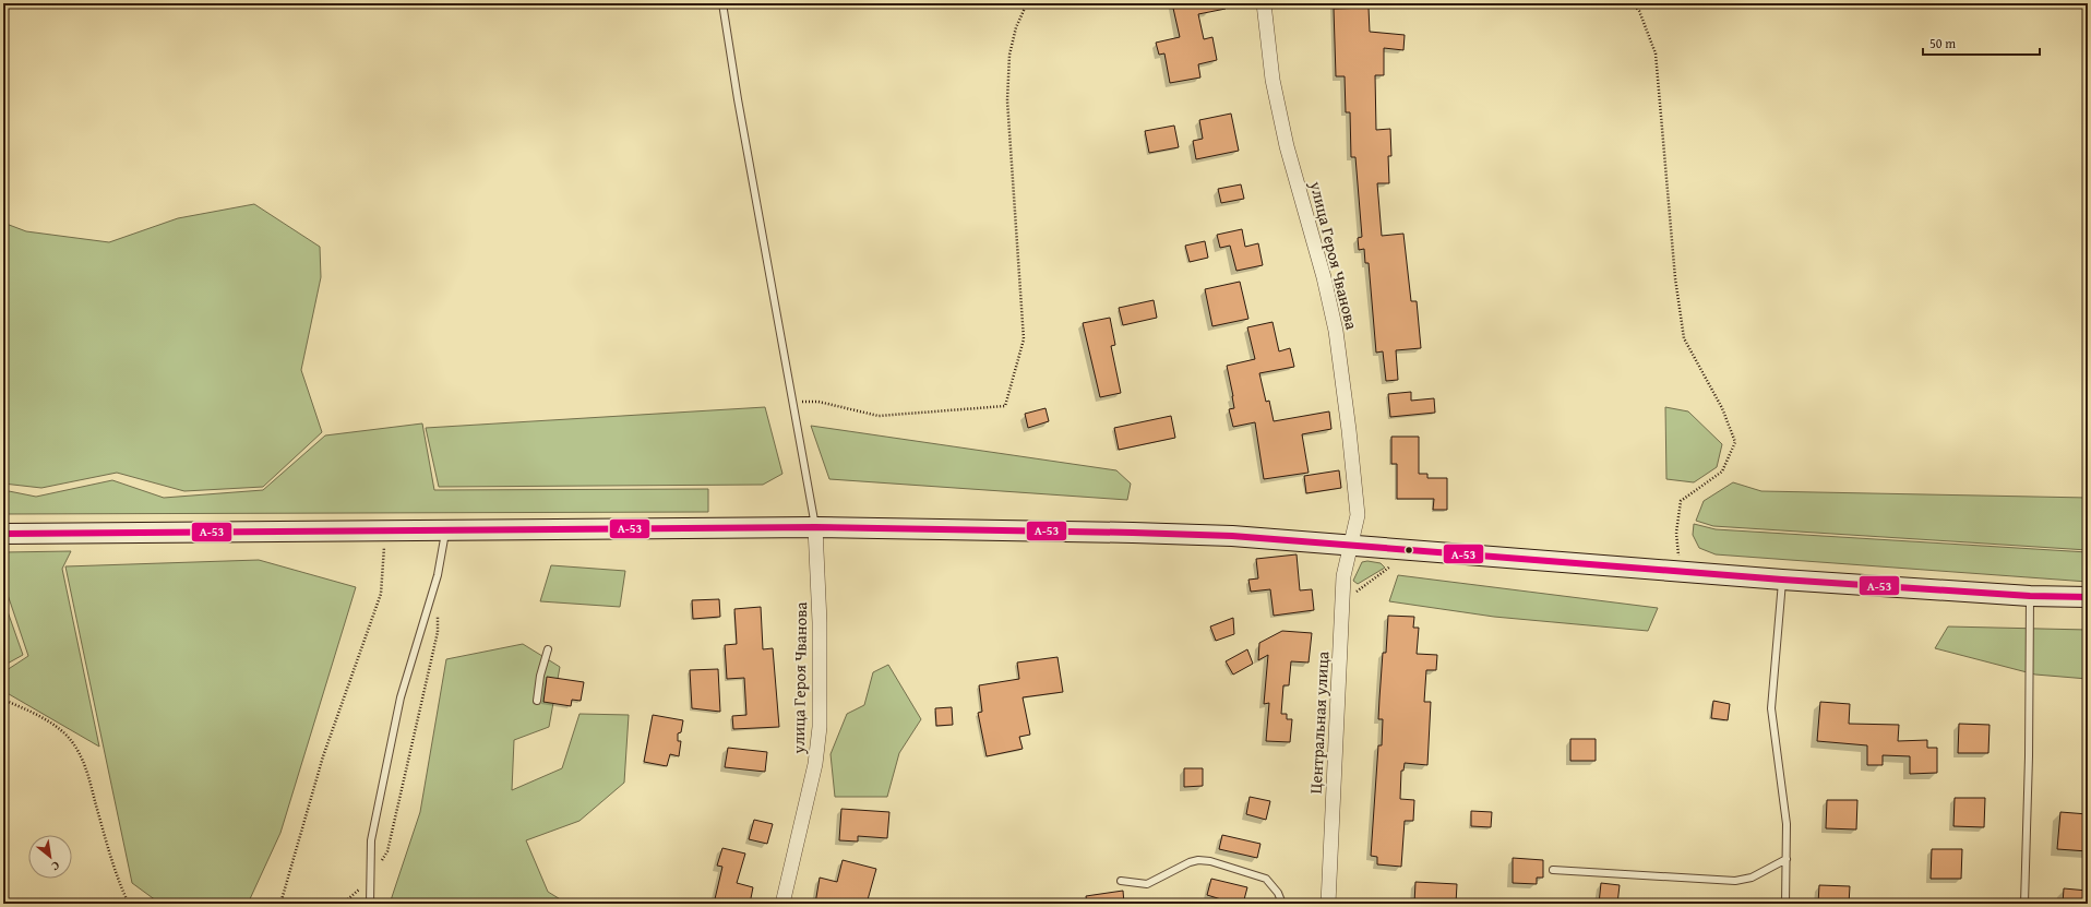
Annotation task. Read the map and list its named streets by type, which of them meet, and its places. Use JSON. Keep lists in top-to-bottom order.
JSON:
{
  "streets": {
    "street": ["улица Героя Чванова", "Центральная улица"]
  },
  "crossings": [
    ["улица Героя Чванова", "Центральная улица"]
  ],
  "lines": ["transit line А-53"],
  "scale_bar": "50 m",
  "north": "bottom right"
}
